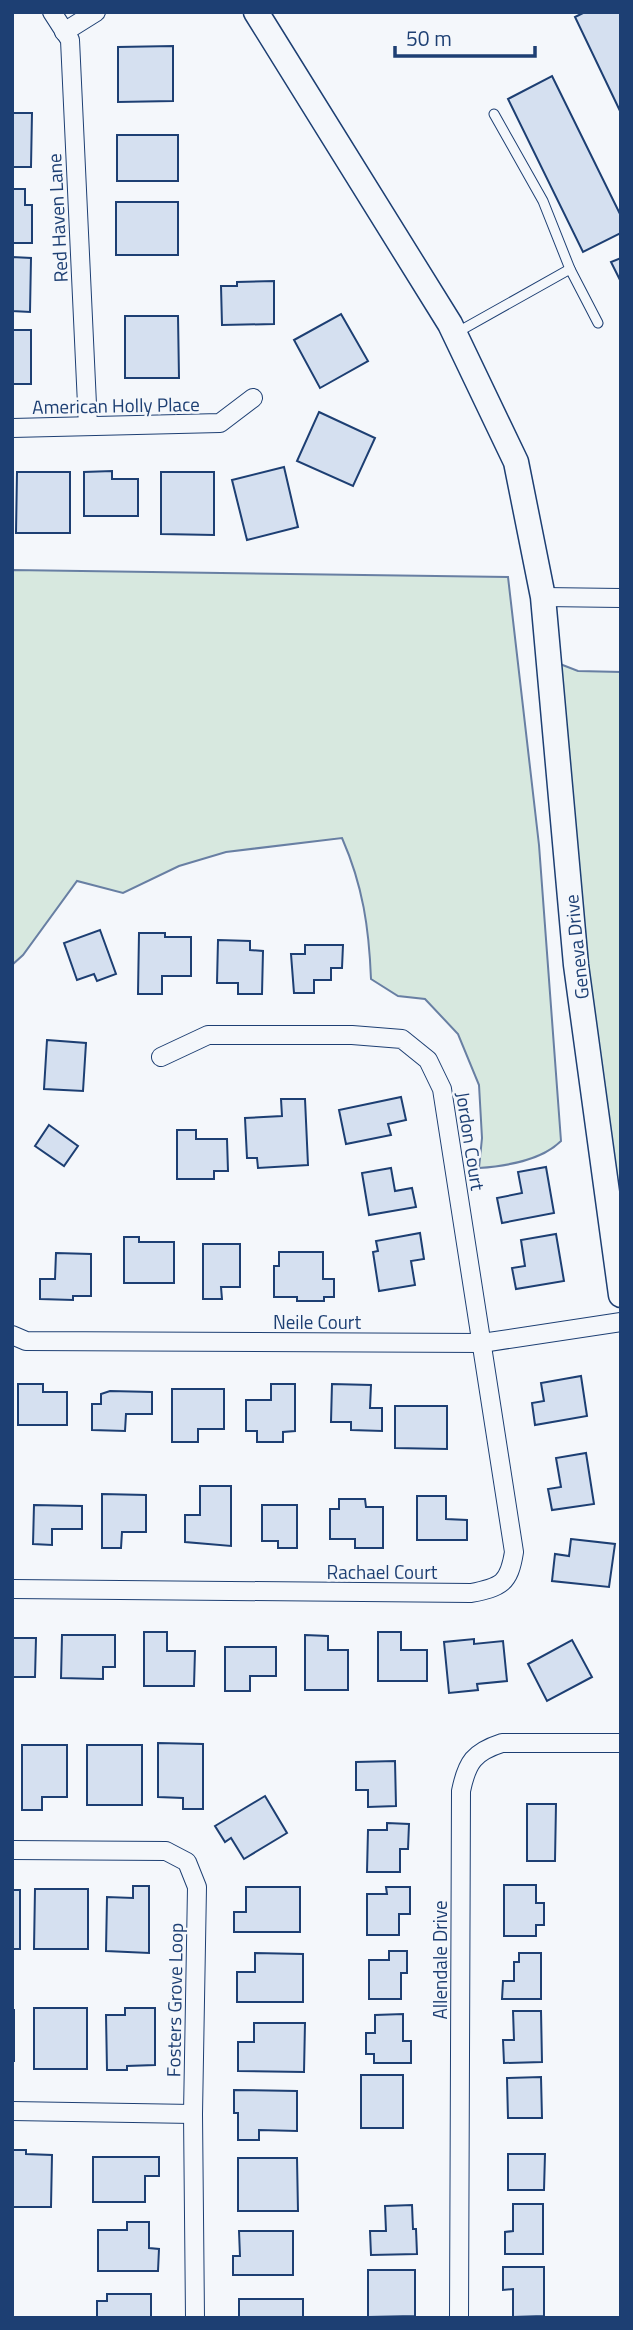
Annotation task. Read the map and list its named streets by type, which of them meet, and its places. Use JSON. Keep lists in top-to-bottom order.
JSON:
{
  "streets": {
    "main road": ["Geneva Drive"],
    "street": [
      "Red Haven Lane",
      "American Holly Place",
      "Jordon Court",
      "Neile Court",
      "Rachael Court",
      "Allendale Drive",
      "Fosters Grove Loop"
    ]
  },
  "crossings": [
    ["Red Haven Lane", "American Holly Place"],
    ["Jordon Court", "Neile Court"],
    ["Jordon Court", "Rachael Court"],
    ["Neile Court", "Rachael Court"]
  ],
  "scale_bar": "50 m"
}
